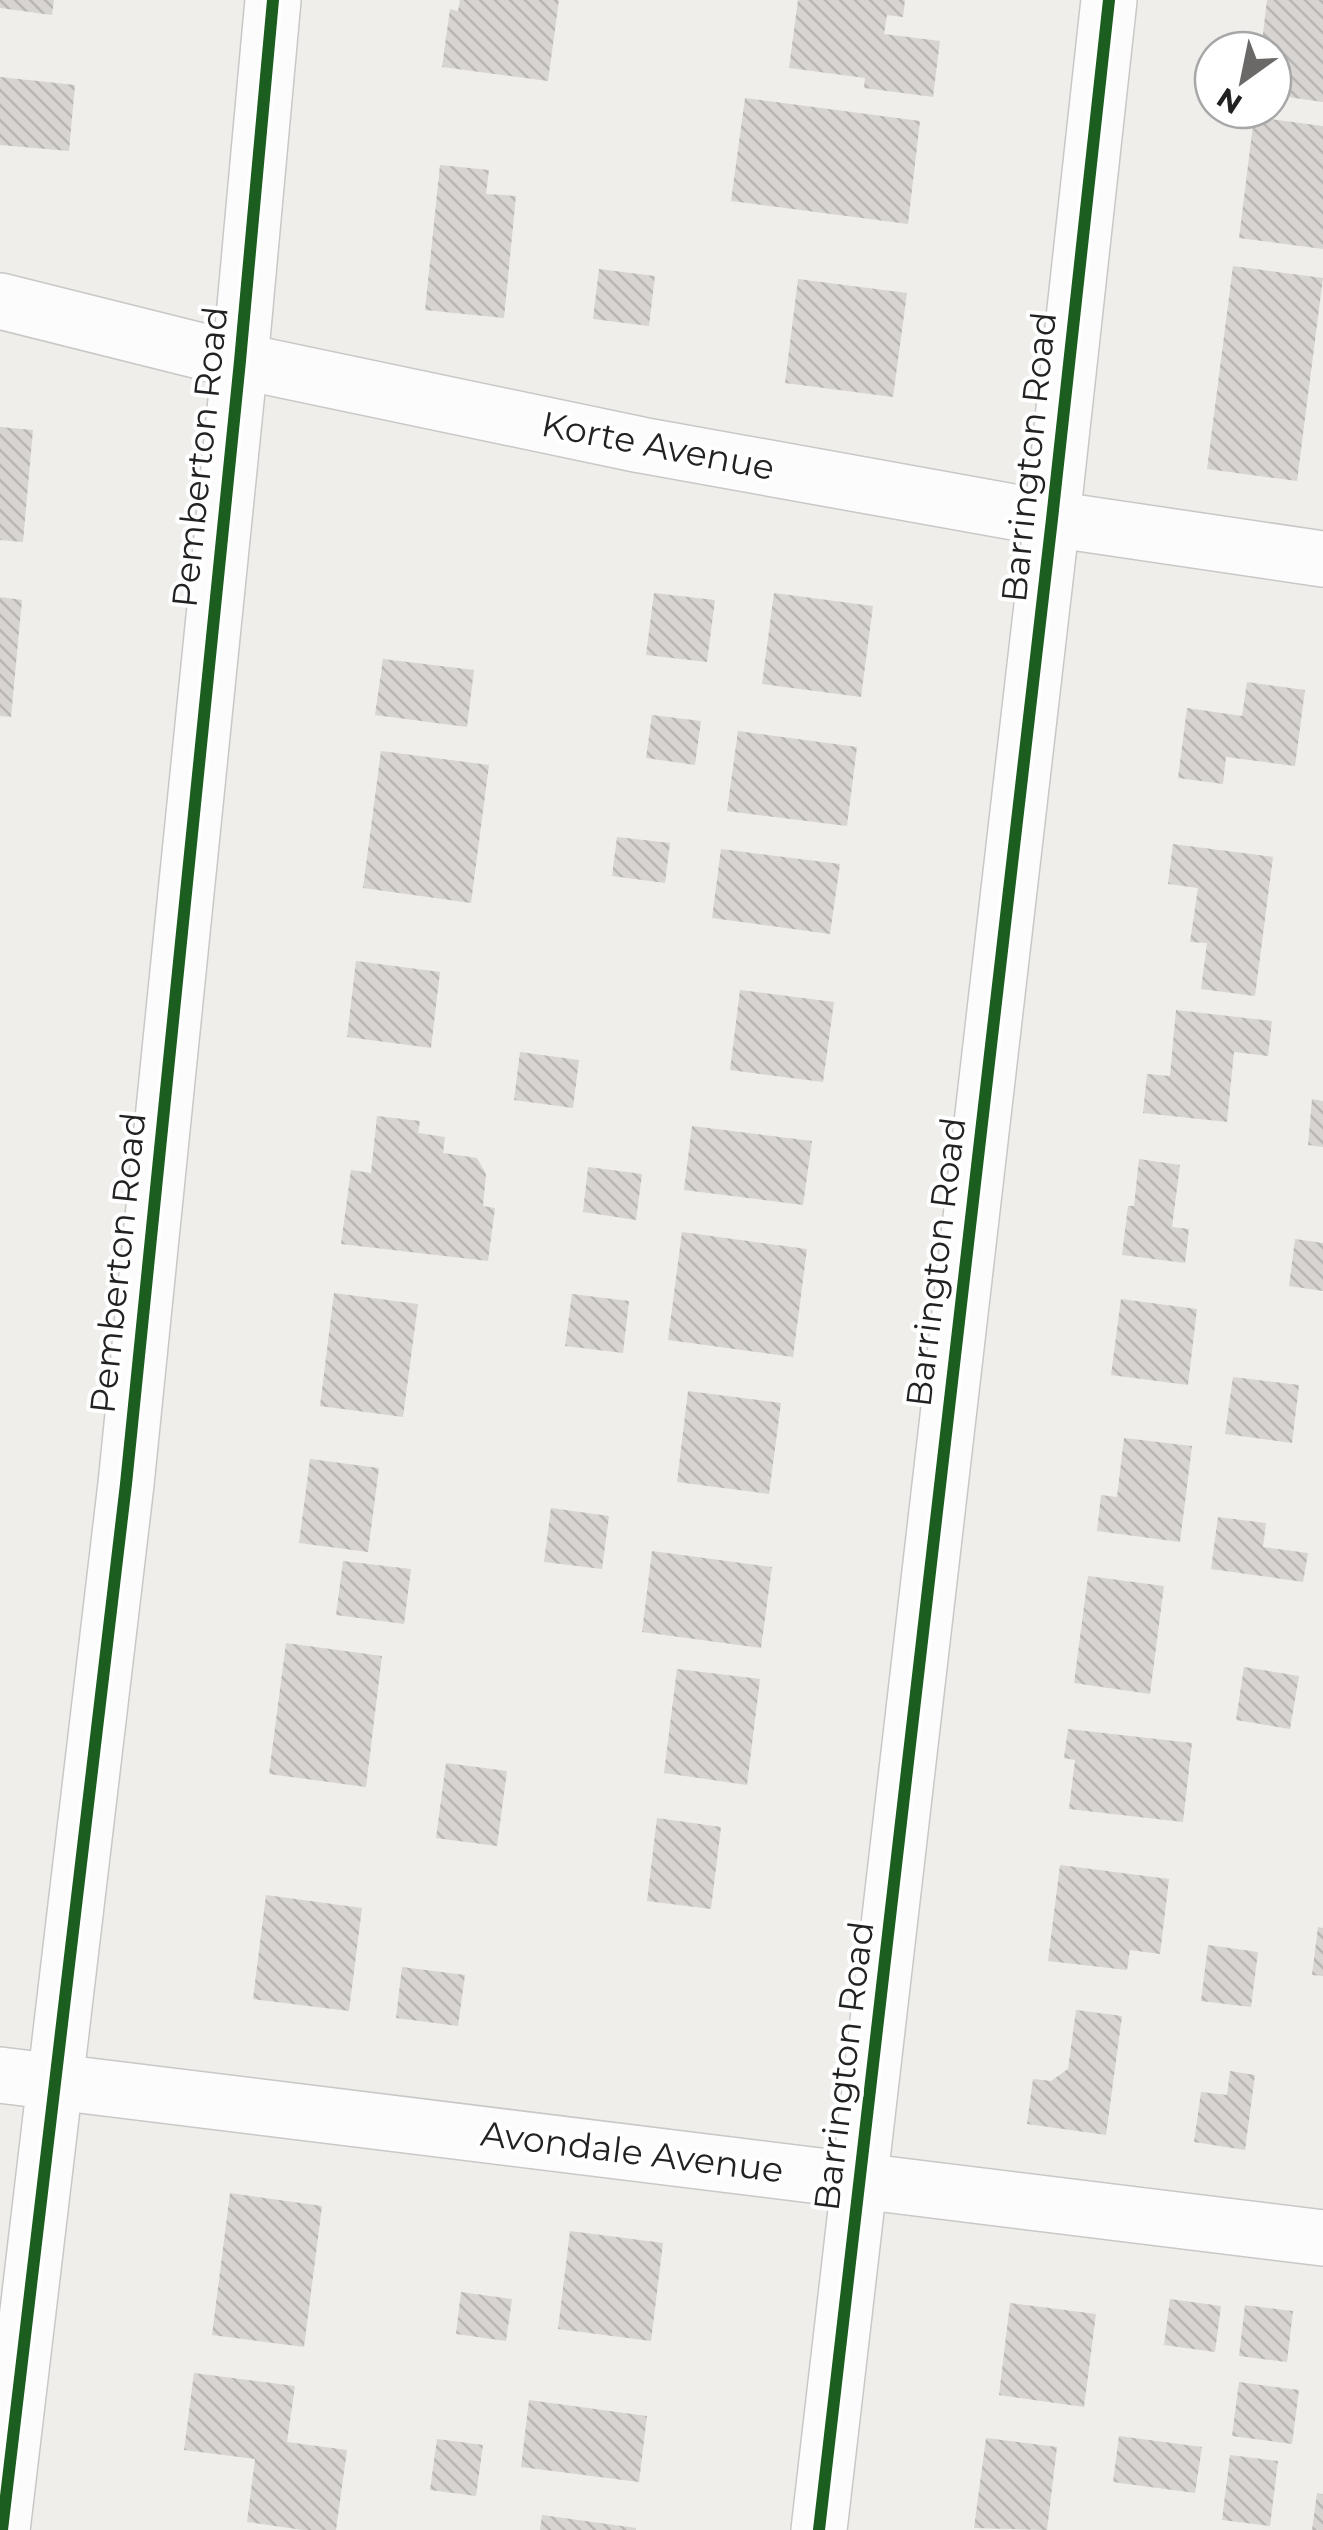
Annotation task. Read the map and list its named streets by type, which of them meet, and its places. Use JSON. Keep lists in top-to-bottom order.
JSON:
{
  "streets": {
    "street": [
      "Korte Avenue",
      "Pemberton Road",
      "Barrington Road",
      "Avondale Avenue"
    ]
  },
  "crossings": [
    ["Korte Avenue", "Pemberton Road"],
    ["Korte Avenue", "Barrington Road"],
    ["Pemberton Road", "Avondale Avenue"],
    ["Barrington Road", "Avondale Avenue"]
  ],
  "north": "bottom left"
}
